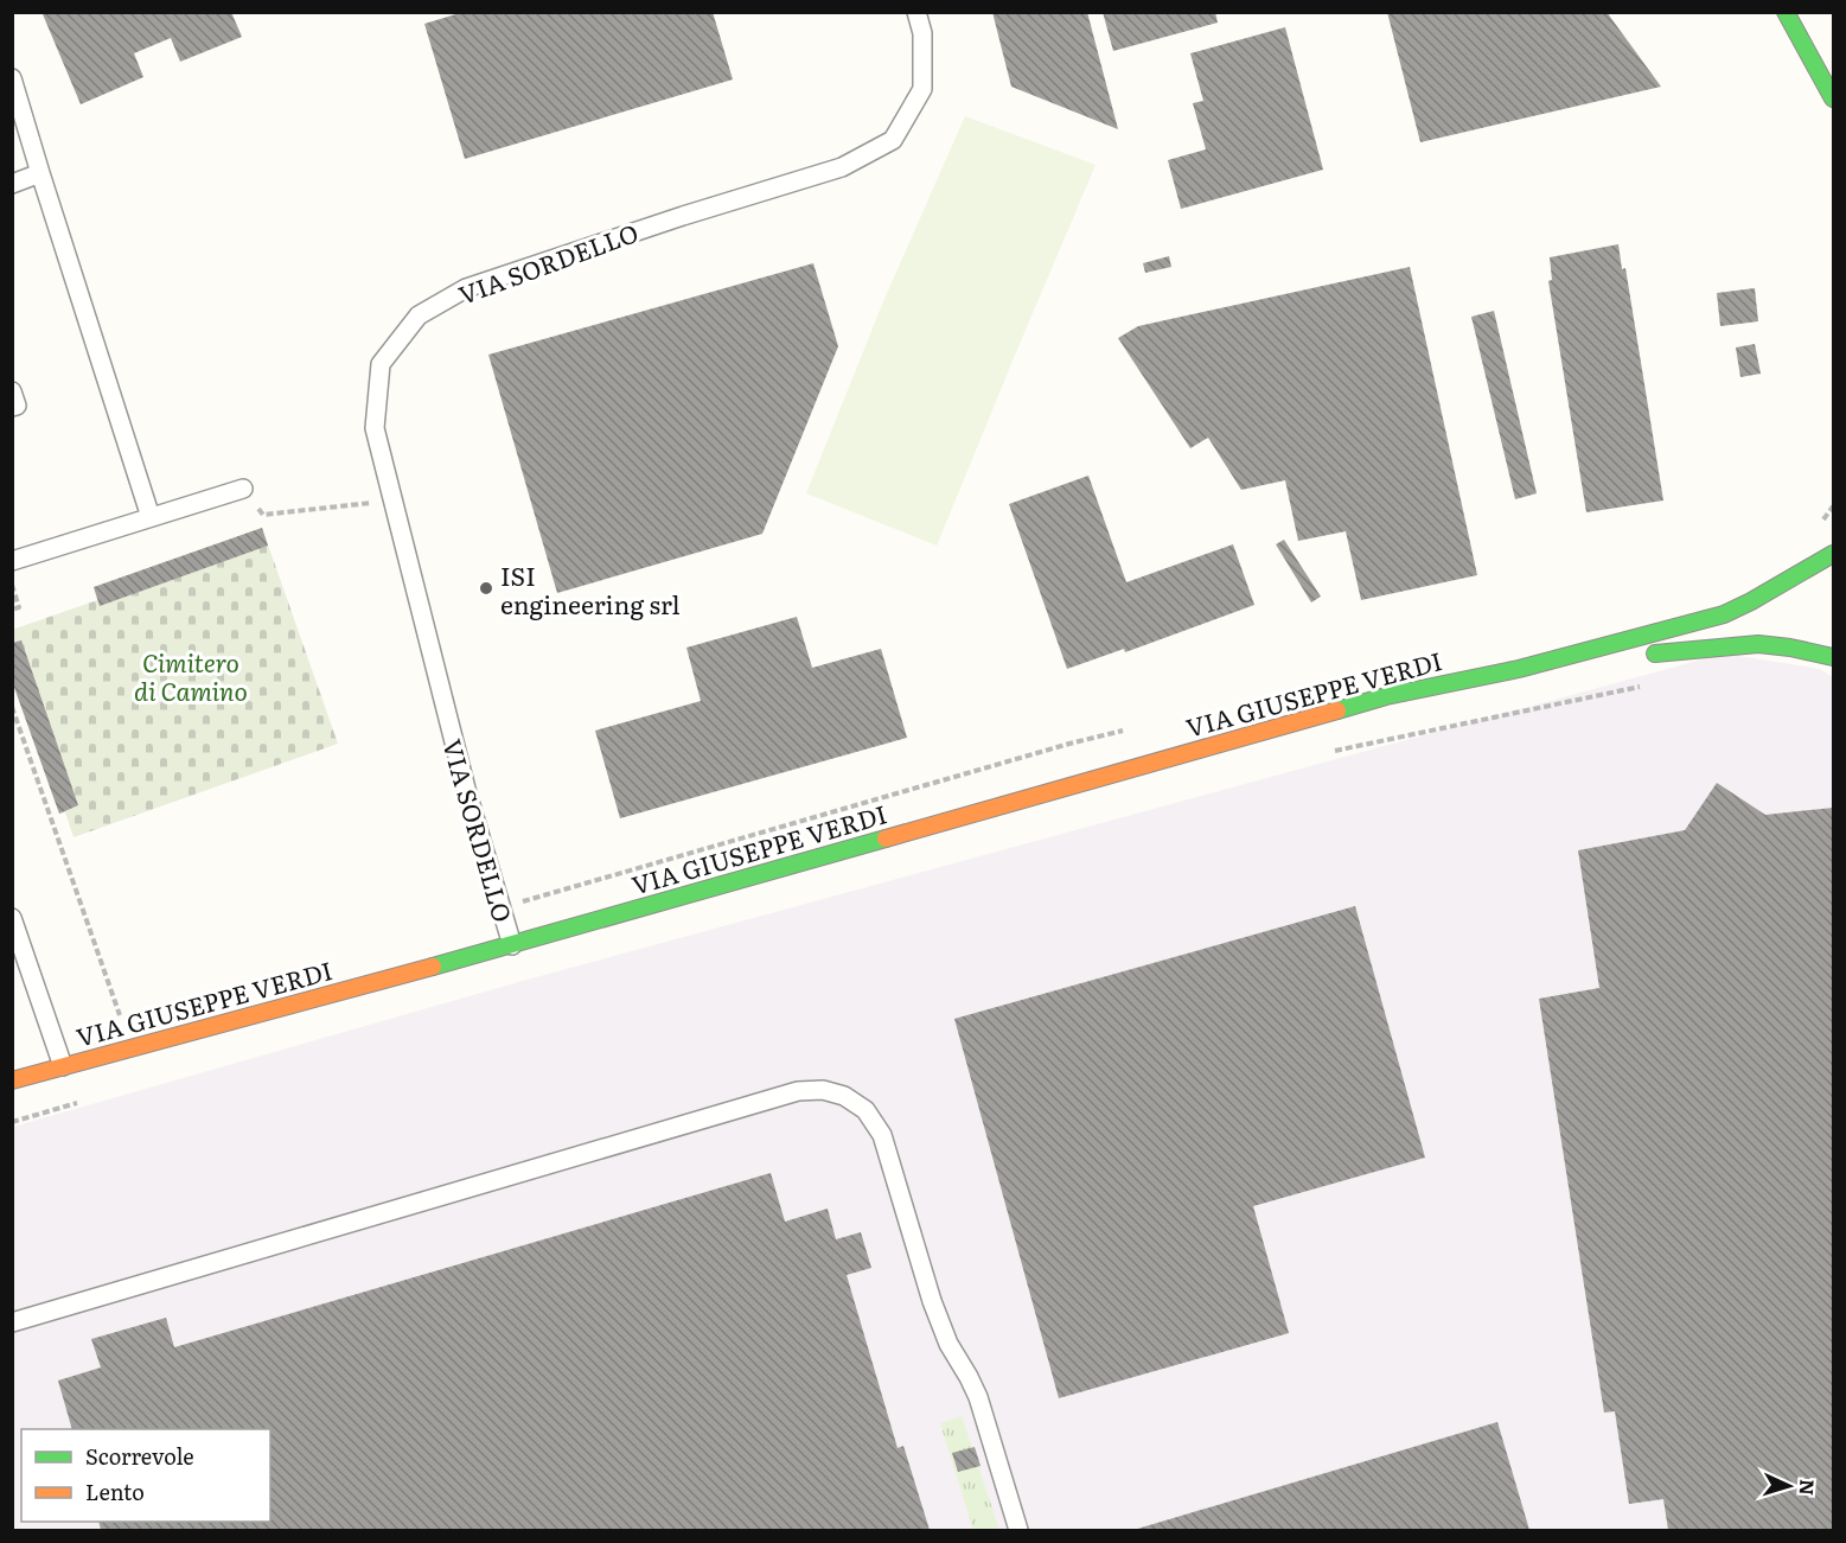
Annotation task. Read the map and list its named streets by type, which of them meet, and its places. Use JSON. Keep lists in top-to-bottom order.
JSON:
{
  "streets": {
    "main road": ["VIA GIUSEPPE VERDI"],
    "lane": ["VIA SORDELLO"]
  },
  "crossings": [
    ["VIA SORDELLO", "VIA GIUSEPPE VERDI"]
  ],
  "parks": ["Cimitero di Camino"],
  "places": ["ISI engineering srl"],
  "legend": ["Scorrevole", "Lento"],
  "north": "right"
}
